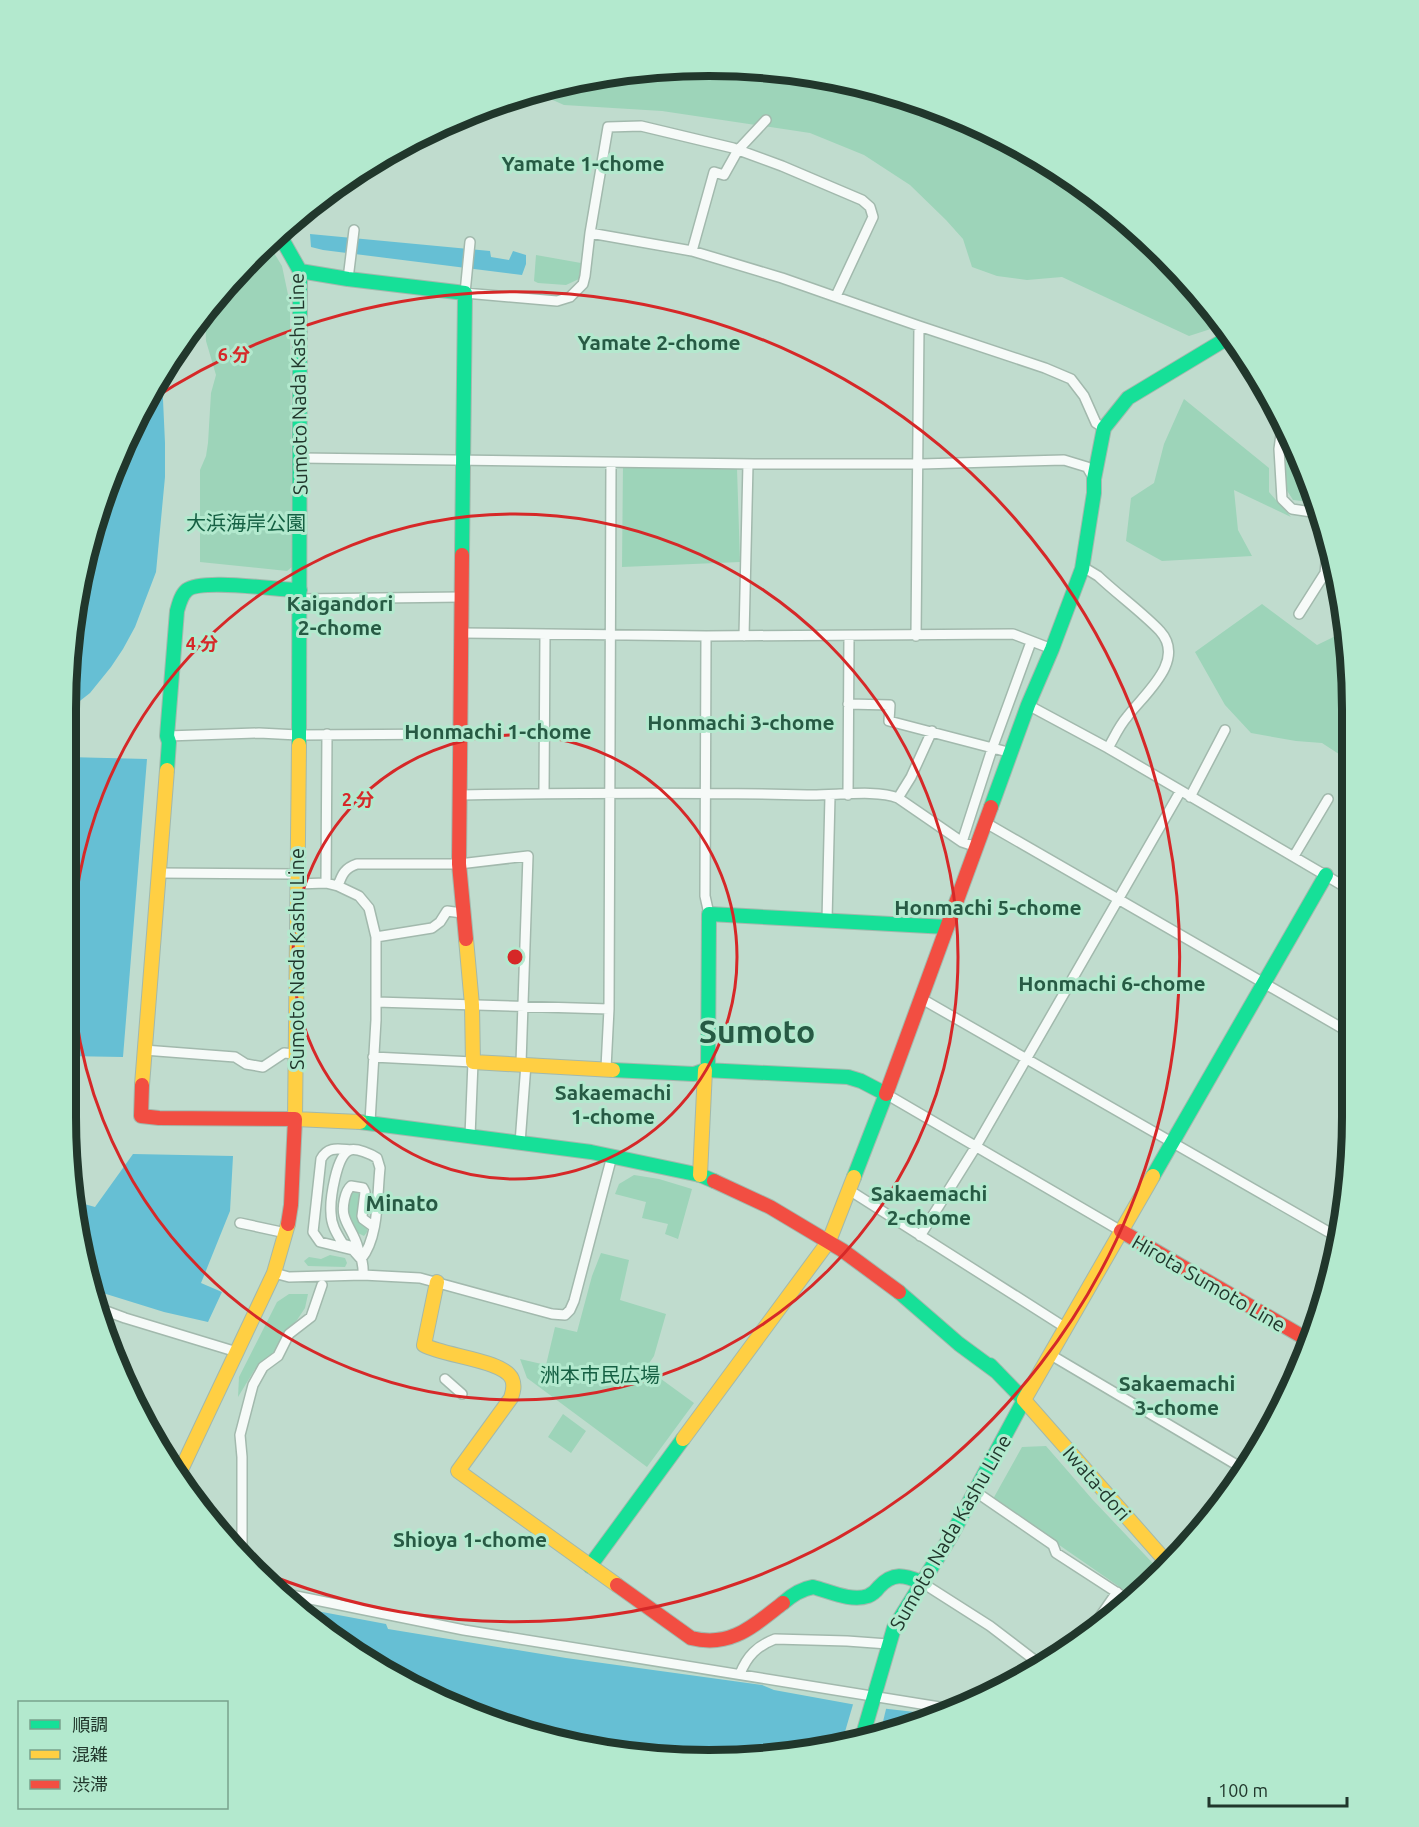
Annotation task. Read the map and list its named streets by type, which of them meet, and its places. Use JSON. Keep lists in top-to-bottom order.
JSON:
{
  "streets": {
    "street": ["Sumoto Nada Kashu Line", "Hirota Sumoto Line", "Iwata-dori"]
  },
  "crossings": [
    ["Sumoto Nada Kashu Line", "Hirota Sumoto Line"],
    ["Sumoto Nada Kashu Line", "Iwata-dori"],
    ["Hirota Sumoto Line", "Iwata-dori"]
  ],
  "districts": [
    "Yamate 1-chome",
    "Yamate 2-chome",
    "Kaigandori 2-chome",
    "Honmachi 3-chome",
    "Honmachi 1-chome",
    "Honmachi 5-chome",
    "Honmachi 6-chome",
    "Sumoto",
    "Sakaemachi 1-chome",
    "Sakaemachi 2-chome",
    "Minato",
    "Sakaemachi 3-chome",
    "Shioya 1-chome"
  ],
  "parks": ["大浜海岸公園", "洲本市民広場"],
  "legend": ["順調", "混雑", "渋滞"],
  "scale_bar": "100 m",
  "rings": ["6 分", "4 分", "2 分"]
}
